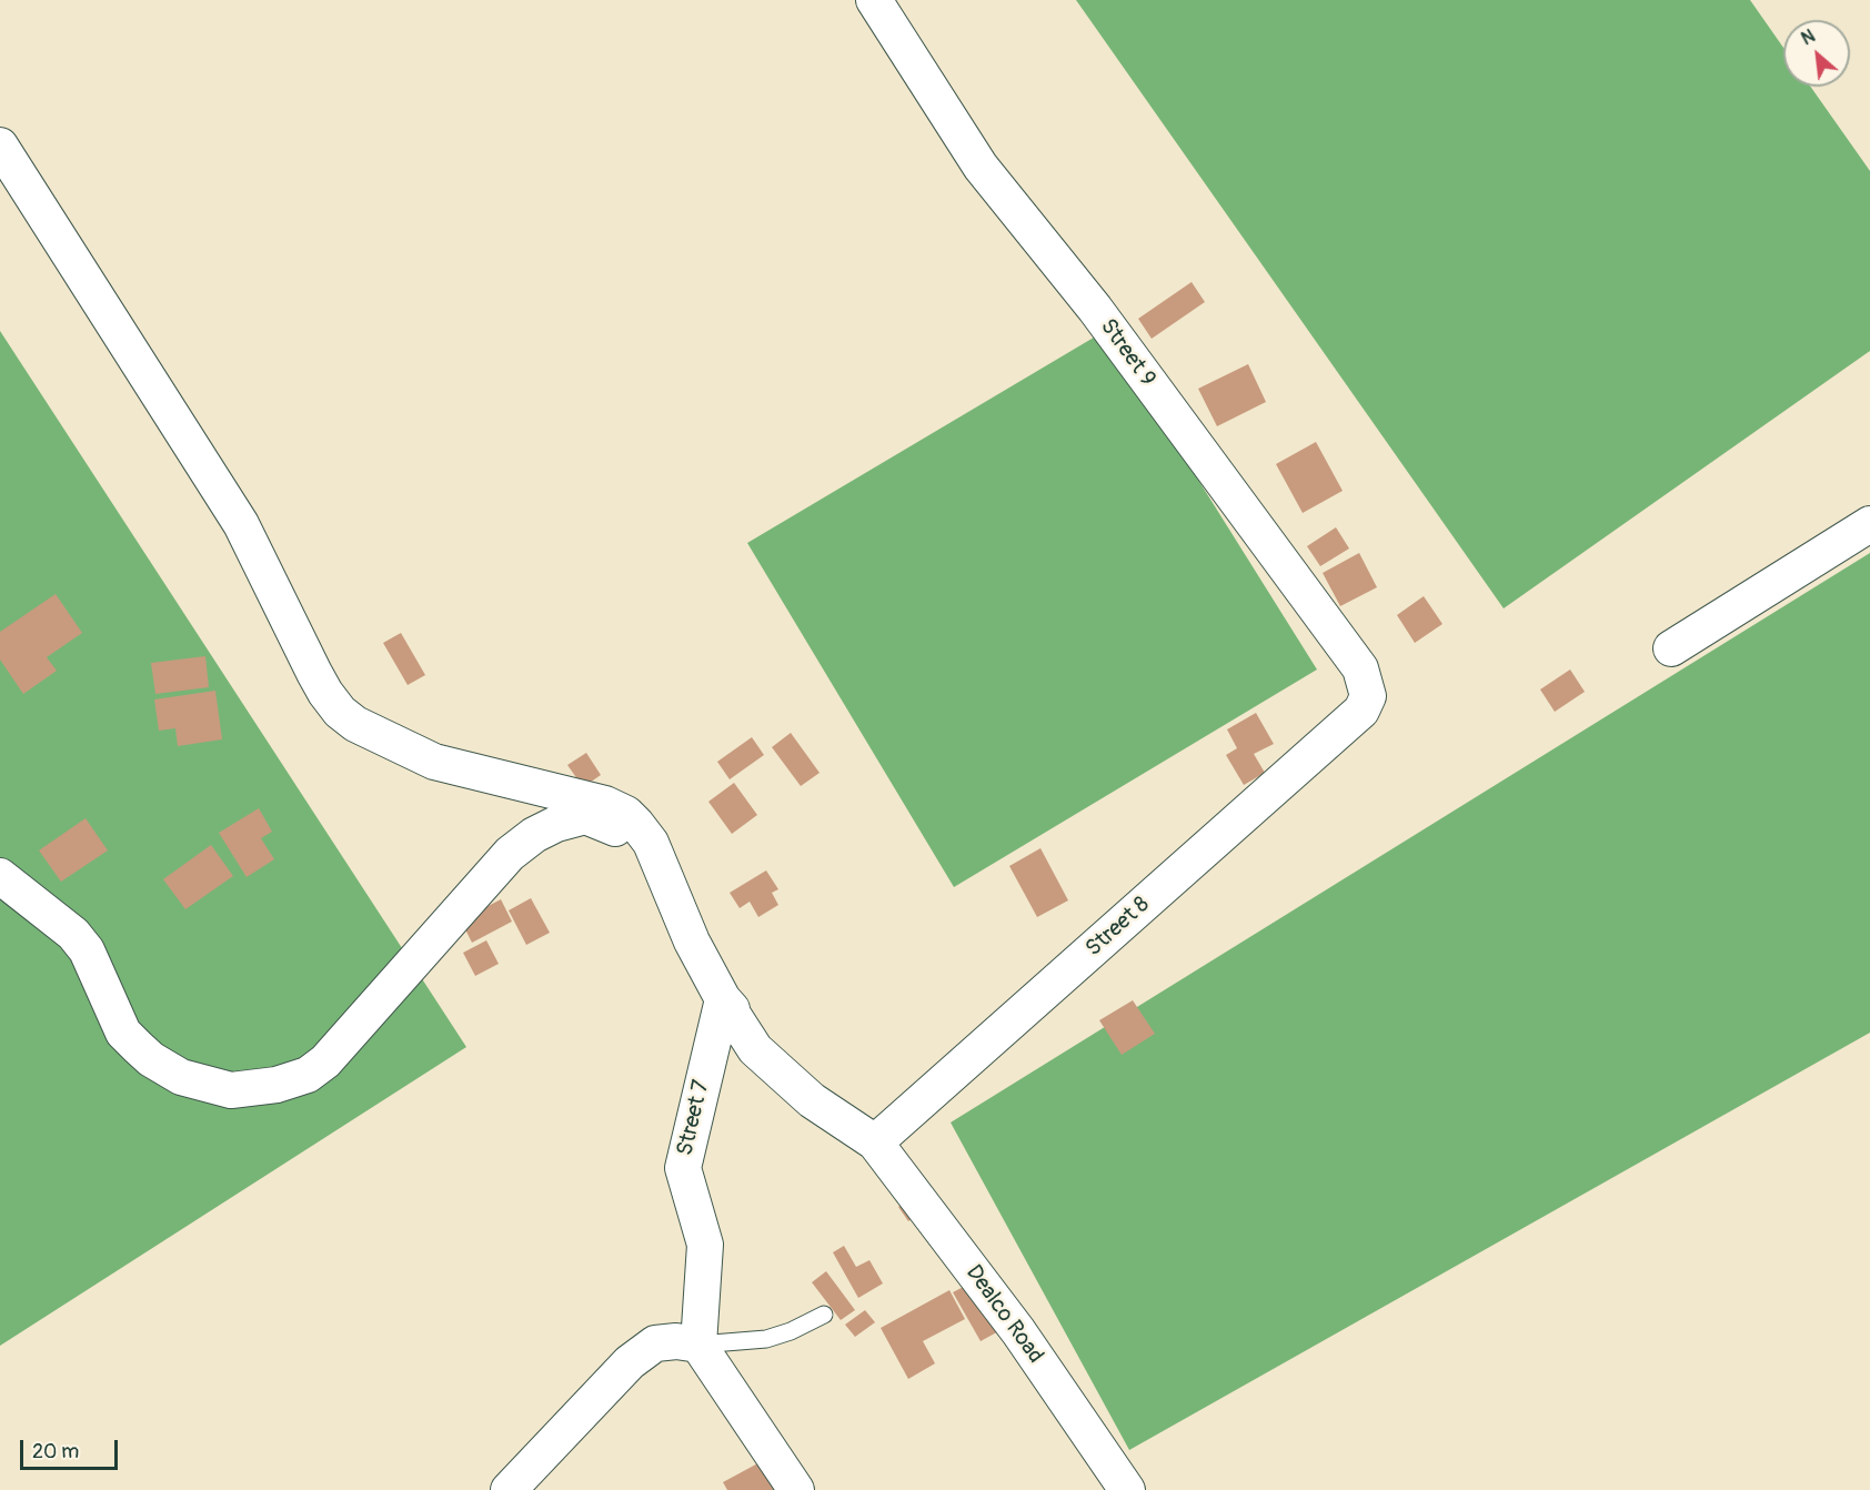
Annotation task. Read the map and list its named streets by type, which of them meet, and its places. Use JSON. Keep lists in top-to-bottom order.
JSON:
{
  "streets": {
    "street": [
      "Street 9",
      "Street 8",
      "Street 7",
      "Dealco Road"
    ]
  },
  "crossings": [
    ["Street 9", "Street 8"],
    ["Street 8", "Dealco Road"],
    ["Street 7", "Dealco Road"]
  ],
  "scale_bar": "20 m",
  "north": "top left"
}
